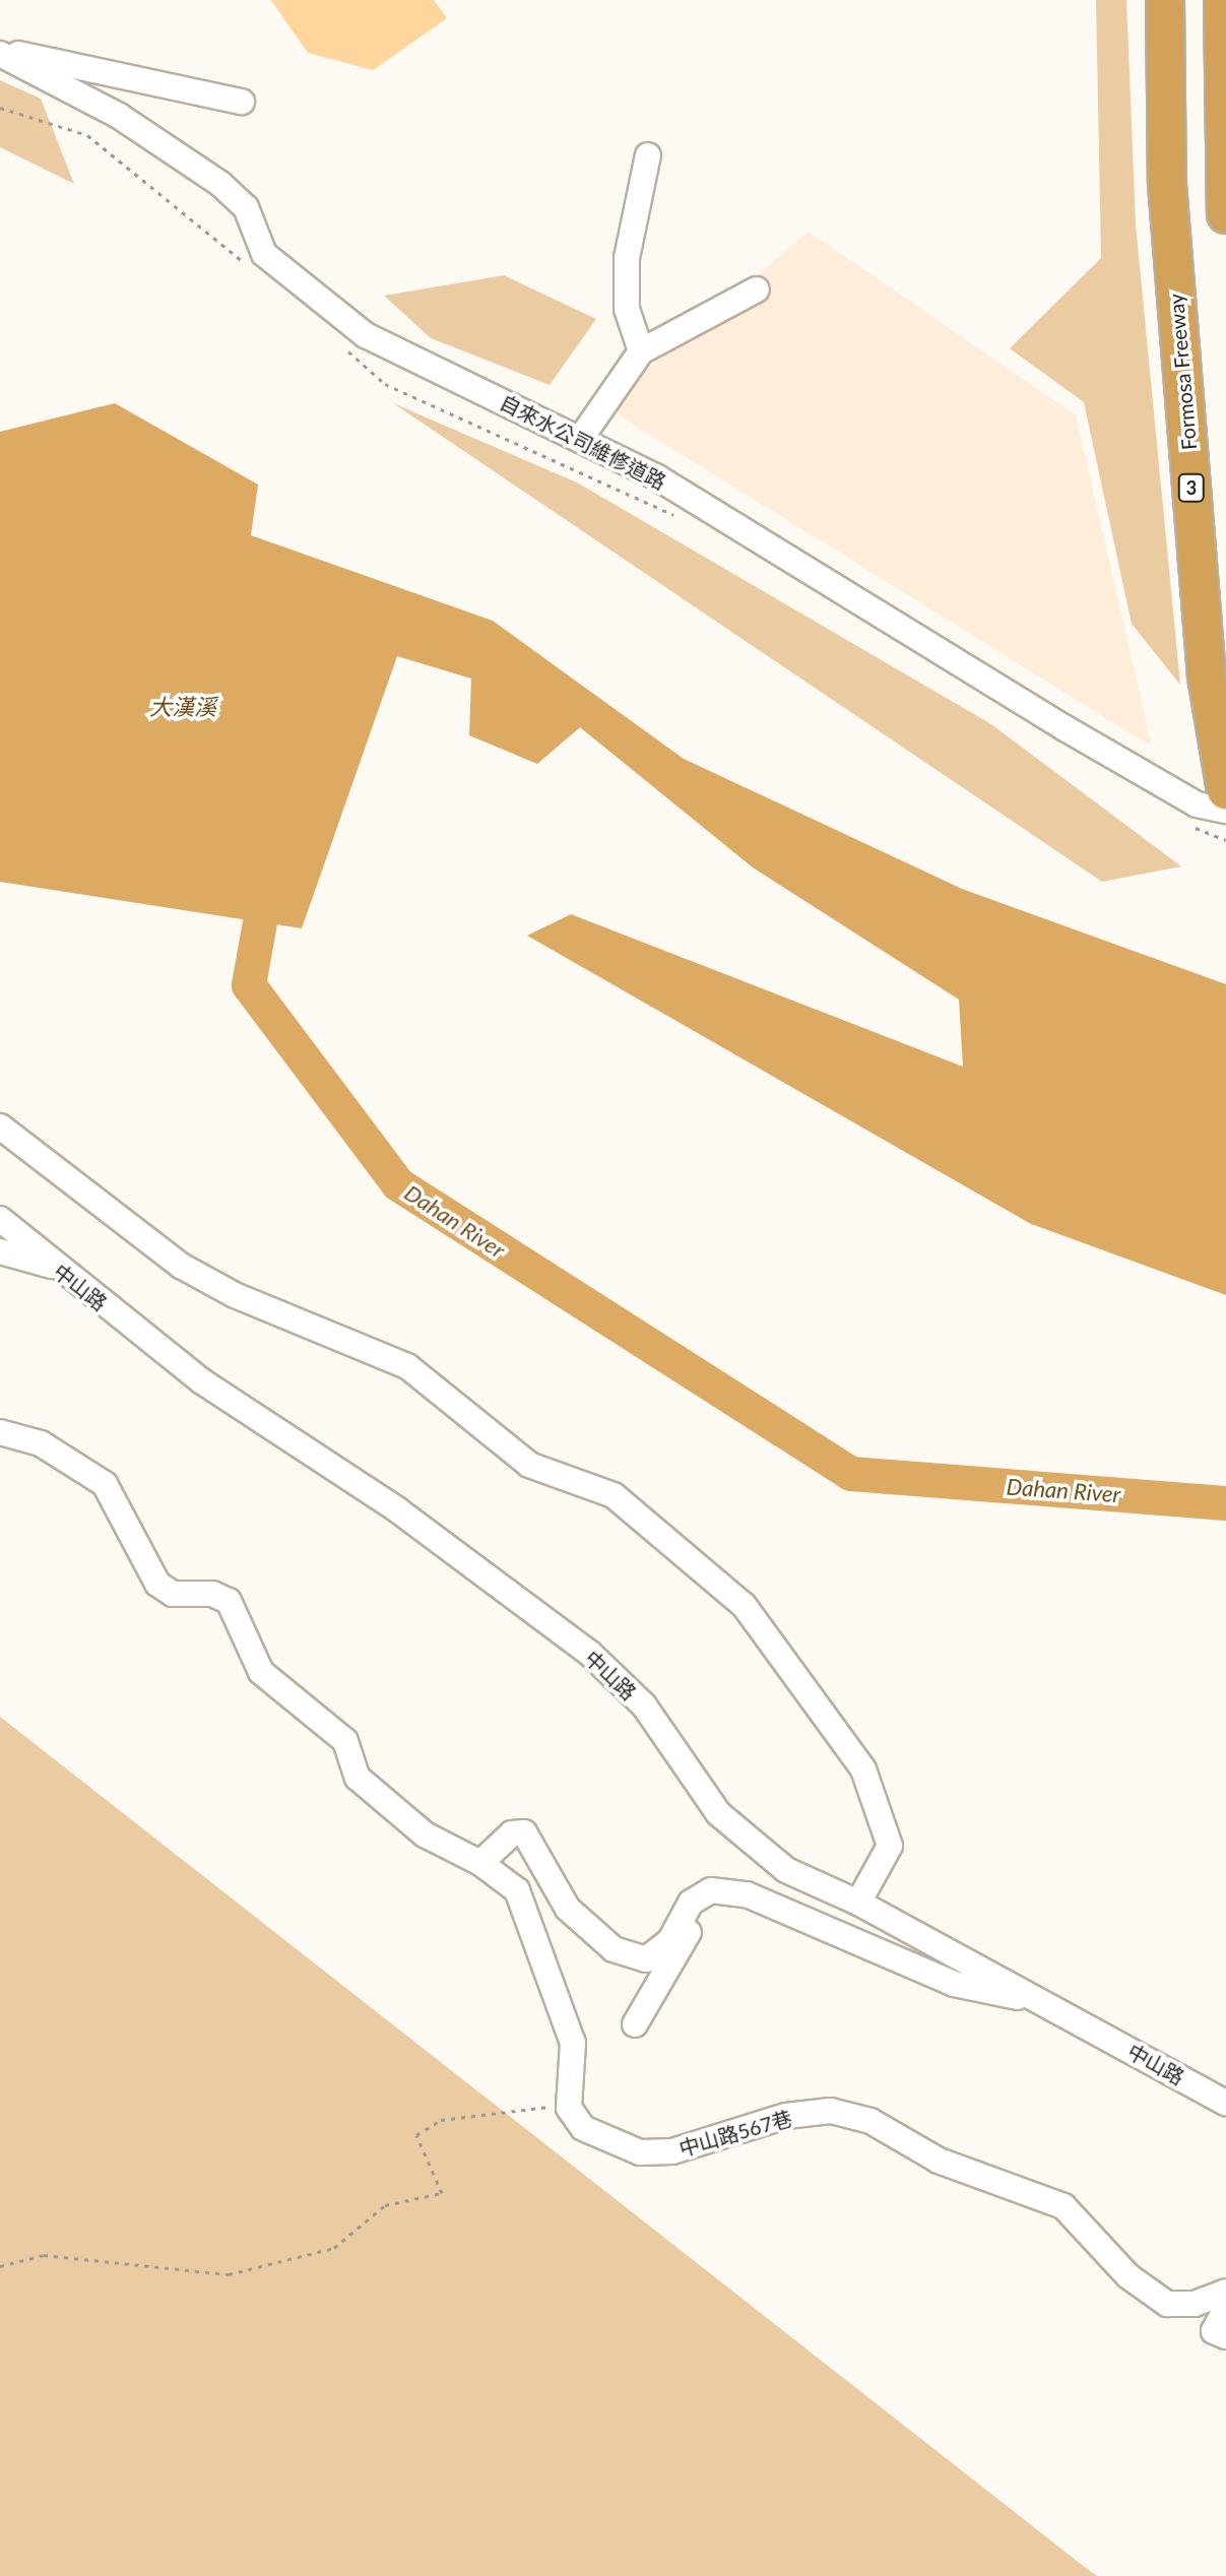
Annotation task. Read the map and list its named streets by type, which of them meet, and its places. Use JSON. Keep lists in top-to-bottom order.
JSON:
{
  "streets": {
    "highway": ["Formosa Freeway", "3"],
    "street": ["自來水公司維修道路", "中山路", "中山路567巷"]
  },
  "crossings": [
    ["Formosa Freeway", "自來水公司維修道路"]
  ],
  "water": ["大漢溪", "Dahan River"]
}
